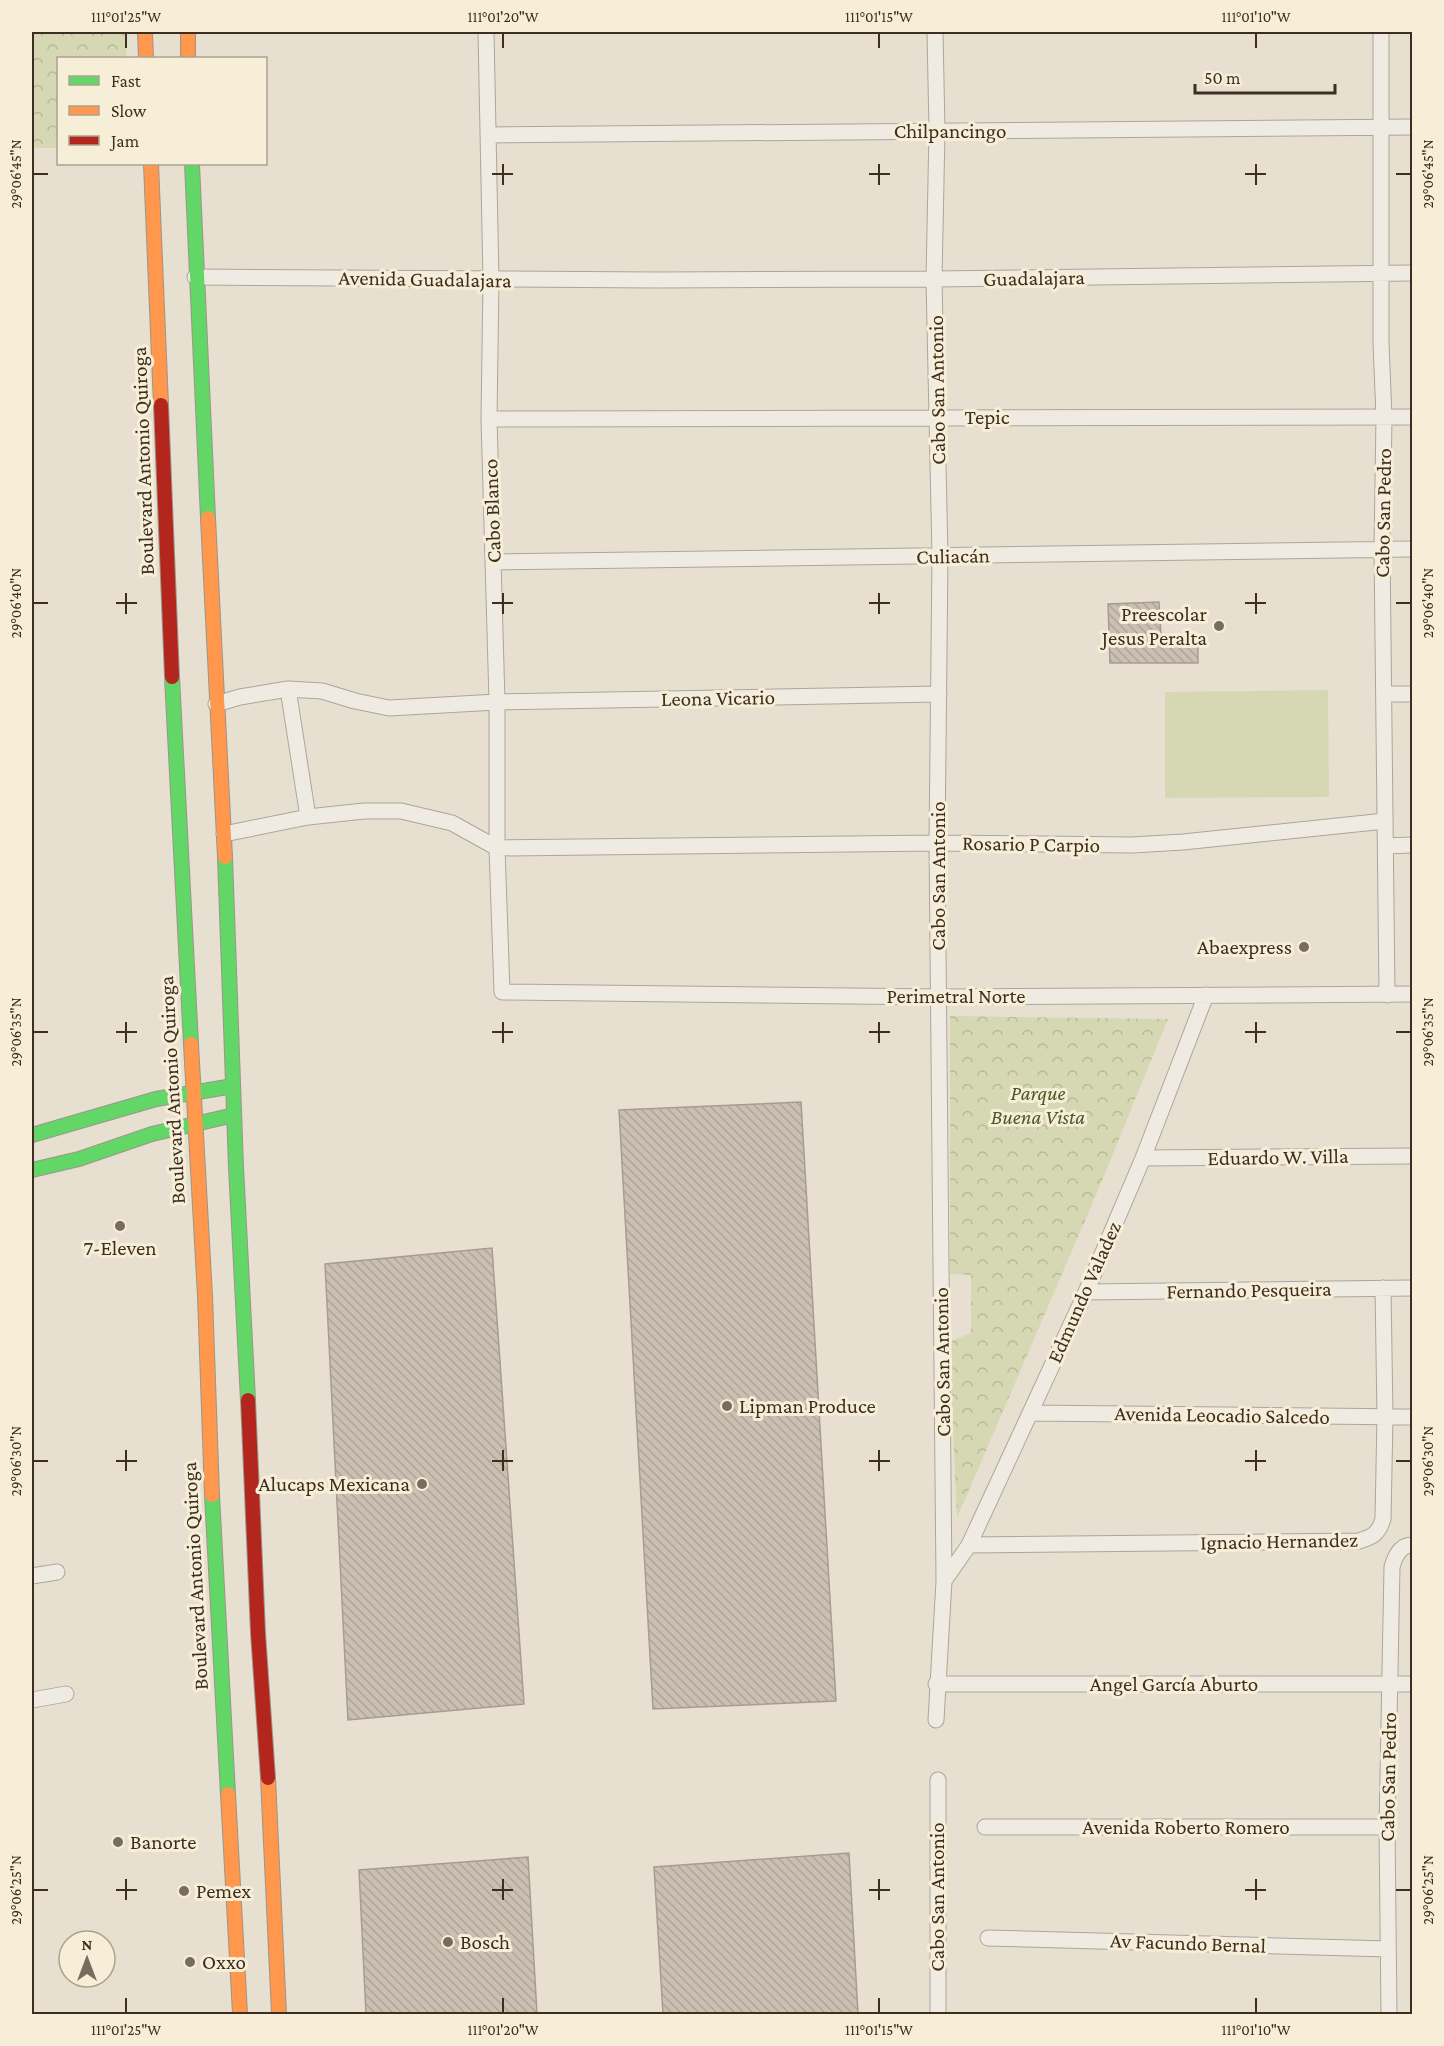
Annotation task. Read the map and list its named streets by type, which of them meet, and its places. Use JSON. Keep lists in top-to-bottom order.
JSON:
{
  "streets": {
    "main road": ["Boulevard Antonio Quiroga"],
    "street": [
      "Chilpancingo",
      "Guadalajara",
      "Avenida Guadalajara",
      "Cabo San Antonio",
      "Tepic",
      "Cabo Blanco",
      "Cabo San Pedro",
      "Culiacán",
      "Leona Vicario",
      "Rosario P Carpio",
      "Perimetral Norte",
      "Eduardo W. Villa",
      "Fernando Pesqueira",
      "Edmundo Valadez",
      "Avenida Leocadio Salcedo",
      "Ignacio Hernandez",
      "Angel García Aburto",
      "Avenida Roberto Romero",
      "Av Facundo Bernal"
    ]
  },
  "crossings": [
    ["Chilpancingo", "Cabo San Antonio"],
    ["Chilpancingo", "Cabo Blanco"],
    ["Chilpancingo", "Cabo San Pedro"],
    ["Guadalajara", "Avenida Guadalajara"],
    ["Guadalajara", "Cabo San Antonio"],
    ["Guadalajara", "Cabo San Pedro"],
    ["Avenida Guadalajara", "Cabo Blanco"],
    ["Cabo San Antonio", "Tepic"],
    ["Cabo San Antonio", "Culiacán"],
    ["Cabo San Antonio", "Leona Vicario"],
    ["Cabo San Antonio", "Rosario P Carpio"],
    ["Cabo San Antonio", "Perimetral Norte"],
    ["Cabo San Antonio", "Edmundo Valadez"],
    ["Cabo San Antonio", "Angel García Aburto"],
    ["Tepic", "Cabo Blanco"],
    ["Tepic", "Cabo San Pedro"],
    ["Cabo Blanco", "Culiacán"],
    ["Cabo Blanco", "Leona Vicario"],
    ["Cabo Blanco", "Rosario P Carpio"],
    ["Cabo Blanco", "Perimetral Norte"],
    ["Cabo San Pedro", "Culiacán"],
    ["Cabo San Pedro", "Rosario P Carpio"],
    ["Cabo San Pedro", "Perimetral Norte"],
    ["Cabo San Pedro", "Angel García Aburto"],
    ["Cabo San Pedro", "Avenida Roberto Romero"],
    ["Cabo San Pedro", "Av Facundo Bernal"],
    ["Perimetral Norte", "Edmundo Valadez"],
    ["Eduardo W. Villa", "Edmundo Valadez"],
    ["Fernando Pesqueira", "Edmundo Valadez"],
    ["Fernando Pesqueira", "Ignacio Hernandez"],
    ["Edmundo Valadez", "Avenida Leocadio Salcedo"],
    ["Edmundo Valadez", "Ignacio Hernandez"],
    ["Avenida Leocadio Salcedo", "Ignacio Hernandez"]
  ],
  "parks": ["Parque Buena Vista"],
  "places": [
    "Preescolar Jesus Peralta",
    "Abaexpress",
    "7-Eleven",
    "Lipman Produce",
    "Alucaps Mexicana",
    "Banorte",
    "Pemex",
    "Bosch",
    "Oxxo"
  ],
  "legend": ["Fast", "Slow", "Jam"],
  "scale_bar": "50 m",
  "north": "top",
  "coordinates": [
    "111°01'25\"W",
    "111°01'20\"W",
    "111°01'15\"W",
    "111°01'10\"W",
    "29°06'45\"N",
    "29°06'40\"N",
    "29°06'35\"N",
    "29°06'30\"N",
    "29°06'25\"N"
  ]
}
